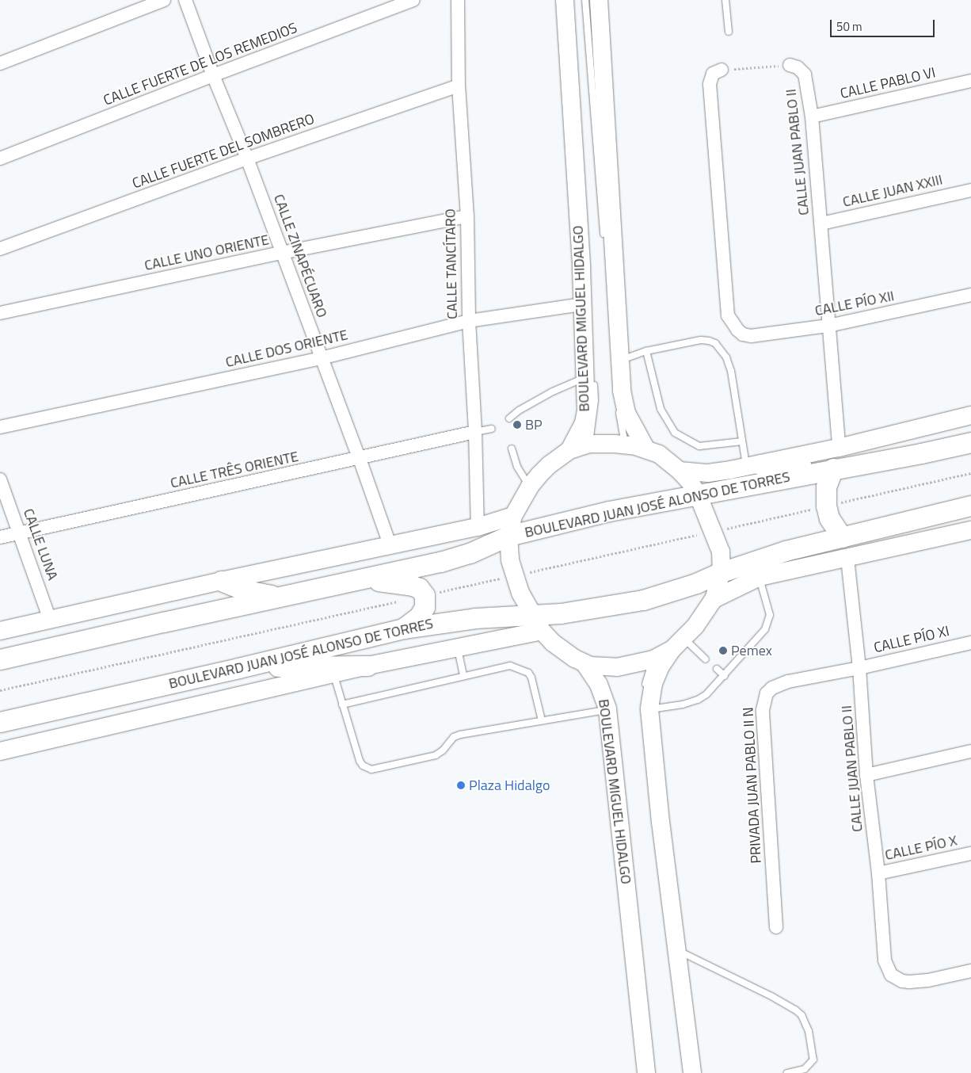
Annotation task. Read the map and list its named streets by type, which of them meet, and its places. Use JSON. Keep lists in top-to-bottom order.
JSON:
{
  "streets": {
    "main road": ["BOULEVARD MIGUEL HIDALGO", "BOULEVARD JUAN JOSÉ ALONSO DE TORRES"],
    "street": [
      "CALLE FUERTE DE LOS REMEDIOS",
      "CALLE PABLO VI",
      "CALLE FUERTE DEL SOMBRERO",
      "CALLE JUAN PABLO II",
      "CALLE JUAN XXIII",
      "CALLE UNO ORIENTE",
      "CALLE ZINAPÉCUARO",
      "CALLE TANCÍTARO",
      "CALLE PÍO XII",
      "CALLE DOS ORIENTE",
      "CALLE TRÊS ORIENTE",
      "CALLE LUNA",
      "CALLE PÍO XI",
      "PRIVADA JUAN PABLO II N",
      "CALLE PÍO X"
    ]
  },
  "crossings": [
    ["CALLE FUERTE DE LOS REMEDIOS", "CALLE ZINAPÉCUARO"],
    ["CALLE PABLO VI", "CALLE JUAN PABLO II"],
    ["CALLE FUERTE DEL SOMBRERO", "CALLE ZINAPÉCUARO"],
    ["CALLE FUERTE DEL SOMBRERO", "CALLE TANCÍTARO"],
    ["CALLE JUAN PABLO II", "CALLE JUAN XXIII"],
    ["CALLE JUAN PABLO II", "CALLE PÍO XII"],
    ["CALLE JUAN PABLO II", "BOULEVARD JUAN JOSÉ ALONSO DE TORRES"],
    ["CALLE JUAN PABLO II", "CALLE PÍO XI"],
    ["CALLE JUAN PABLO II", "PRIVADA JUAN PABLO II N"],
    ["CALLE JUAN PABLO II", "CALLE PÍO X"],
    ["CALLE UNO ORIENTE", "CALLE ZINAPÉCUARO"],
    ["CALLE UNO ORIENTE", "CALLE TANCÍTARO"],
    ["CALLE ZINAPÉCUARO", "CALLE DOS ORIENTE"],
    ["CALLE ZINAPÉCUARO", "CALLE TRÊS ORIENTE"],
    ["CALLE ZINAPÉCUARO", "BOULEVARD JUAN JOSÉ ALONSO DE TORRES"],
    ["CALLE TANCÍTARO", "CALLE DOS ORIENTE"],
    ["CALLE TANCÍTARO", "CALLE TRÊS ORIENTE"],
    ["CALLE TANCÍTARO", "BOULEVARD JUAN JOSÉ ALONSO DE TORRES"],
    ["BOULEVARD MIGUEL HIDALGO", "CALLE DOS ORIENTE"],
    ["BOULEVARD MIGUEL HIDALGO", "BOULEVARD JUAN JOSÉ ALONSO DE TORRES"],
    ["CALLE TRÊS ORIENTE", "CALLE LUNA"],
    ["BOULEVARD JUAN JOSÉ ALONSO DE TORRES", "CALLE LUNA"],
    ["CALLE PÍO XI", "PRIVADA JUAN PABLO II N"]
  ],
  "places": ["BP", "Pemex", "Plaza Hidalgo"],
  "scale_bar": "50 m"
}
